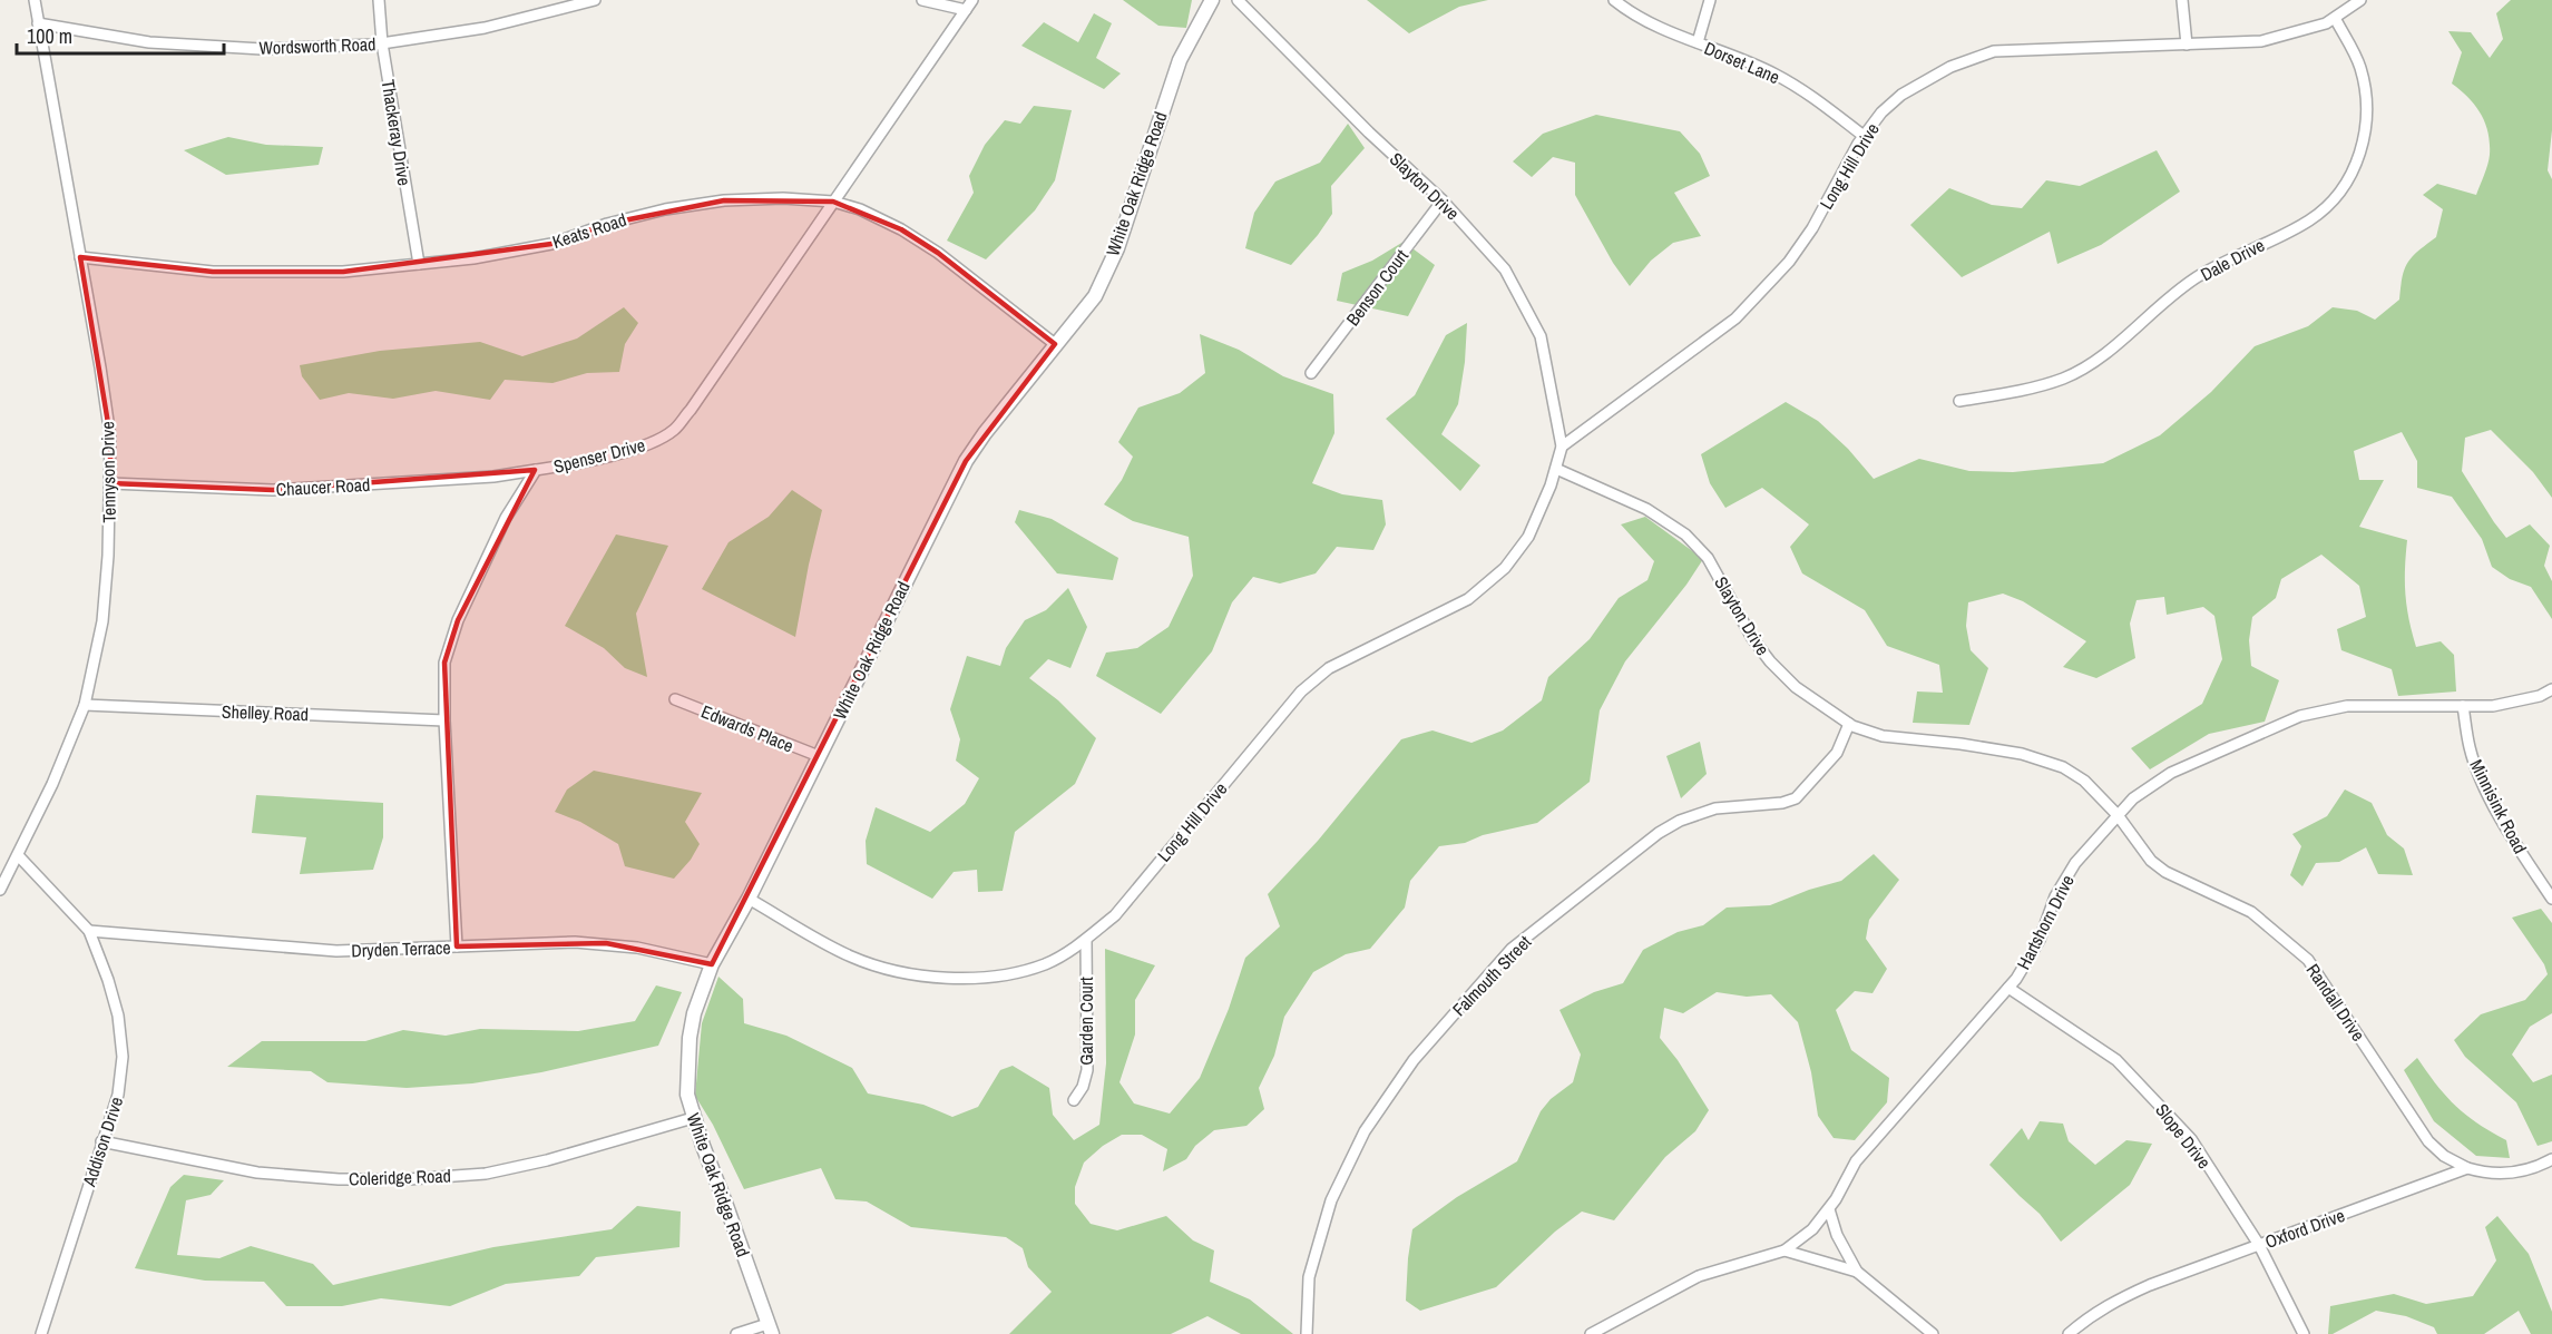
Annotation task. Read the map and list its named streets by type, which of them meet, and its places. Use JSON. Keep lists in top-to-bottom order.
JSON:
{
  "streets": {
    "street": [
      "Wordsworth Road",
      "Dorset Lane",
      "Thackeray Drive",
      "Long Hill Drive",
      "White Oak Ridge Road",
      "Slayton Drive",
      "Keats Road",
      "Dale Drive",
      "Benson Court",
      "Spenser Drive",
      "Tennyson Drive",
      "Chaucer Road",
      "Shelley Road",
      "Edwards Place",
      "Minnisink Road",
      "Hartshorn Drive",
      "Dryden Terrace",
      "Falmouth Street",
      "Randall Drive",
      "Garden Court",
      "Slope Drive",
      "Addison Drive",
      "Coleridge Road",
      "Oxford Drive"
    ]
  },
  "crossings": [
    ["Wordsworth Road", "Thackeray Drive"],
    ["Wordsworth Road", "Tennyson Drive"],
    ["Dorset Lane", "Long Hill Drive"],
    ["Thackeray Drive", "Keats Road"],
    ["Long Hill Drive", "White Oak Ridge Road"],
    ["Long Hill Drive", "Slayton Drive"],
    ["Long Hill Drive", "Dale Drive"],
    ["Long Hill Drive", "Garden Court"],
    ["White Oak Ridge Road", "Keats Road"],
    ["White Oak Ridge Road", "Edwards Place"],
    ["White Oak Ridge Road", "Dryden Terrace"],
    ["White Oak Ridge Road", "Coleridge Road"],
    ["Slayton Drive", "Benson Court"],
    ["Slayton Drive", "Hartshorn Drive"],
    ["Slayton Drive", "Falmouth Street"],
    ["Slayton Drive", "Randall Drive"],
    ["Keats Road", "Spenser Drive"],
    ["Keats Road", "Tennyson Drive"],
    ["Spenser Drive", "Chaucer Road"],
    ["Spenser Drive", "Shelley Road"],
    ["Spenser Drive", "Dryden Terrace"],
    ["Tennyson Drive", "Chaucer Road"],
    ["Tennyson Drive", "Shelley Road"],
    ["Tennyson Drive", "Addison Drive"],
    ["Minnisink Road", "Hartshorn Drive"],
    ["Hartshorn Drive", "Randall Drive"],
    ["Hartshorn Drive", "Slope Drive"],
    ["Dryden Terrace", "Addison Drive"],
    ["Randall Drive", "Oxford Drive"],
    ["Slope Drive", "Oxford Drive"],
    ["Addison Drive", "Coleridge Road"]
  ],
  "scale_bar": "100 m"
}
